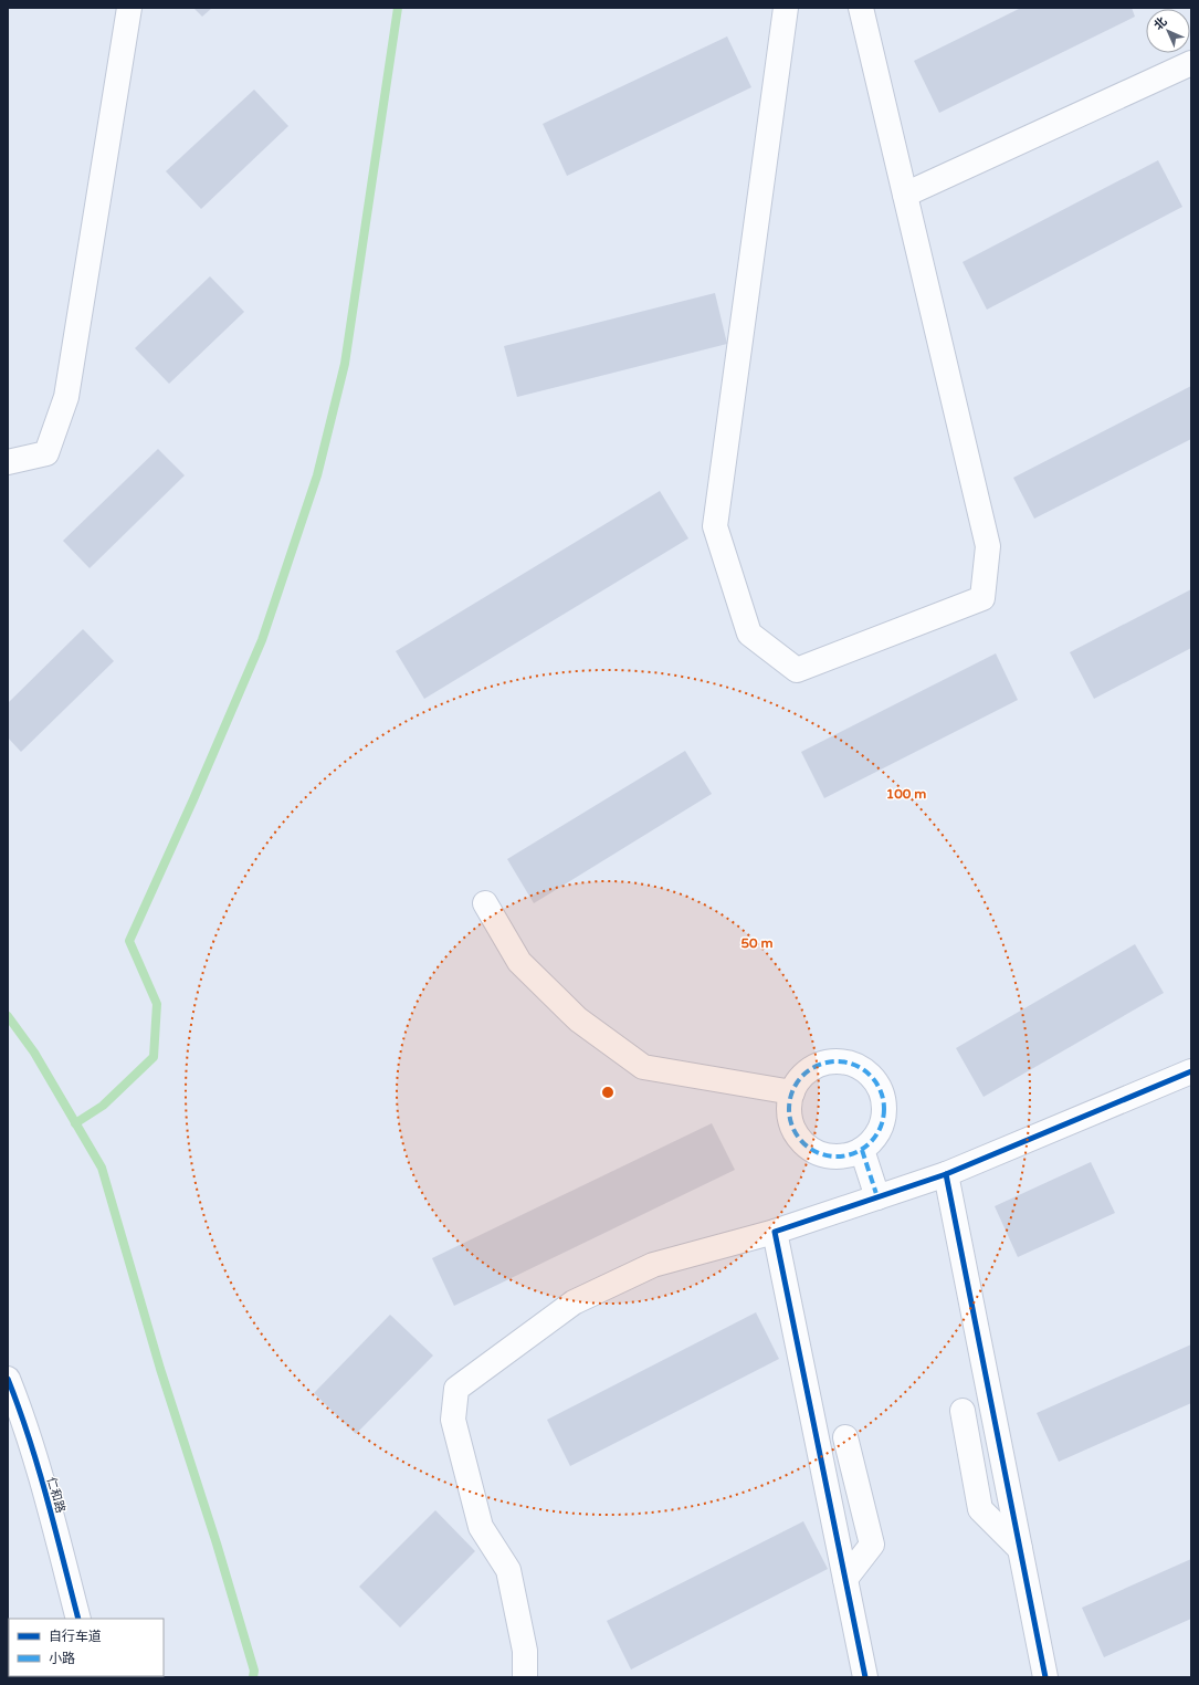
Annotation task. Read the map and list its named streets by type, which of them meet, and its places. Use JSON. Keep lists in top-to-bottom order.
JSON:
{
  "streets": {
    "street": ["仁和路"]
  },
  "legend": ["自行车道", "小路"],
  "north": "top left",
  "rings": ["100 m", "50 m"]
}
